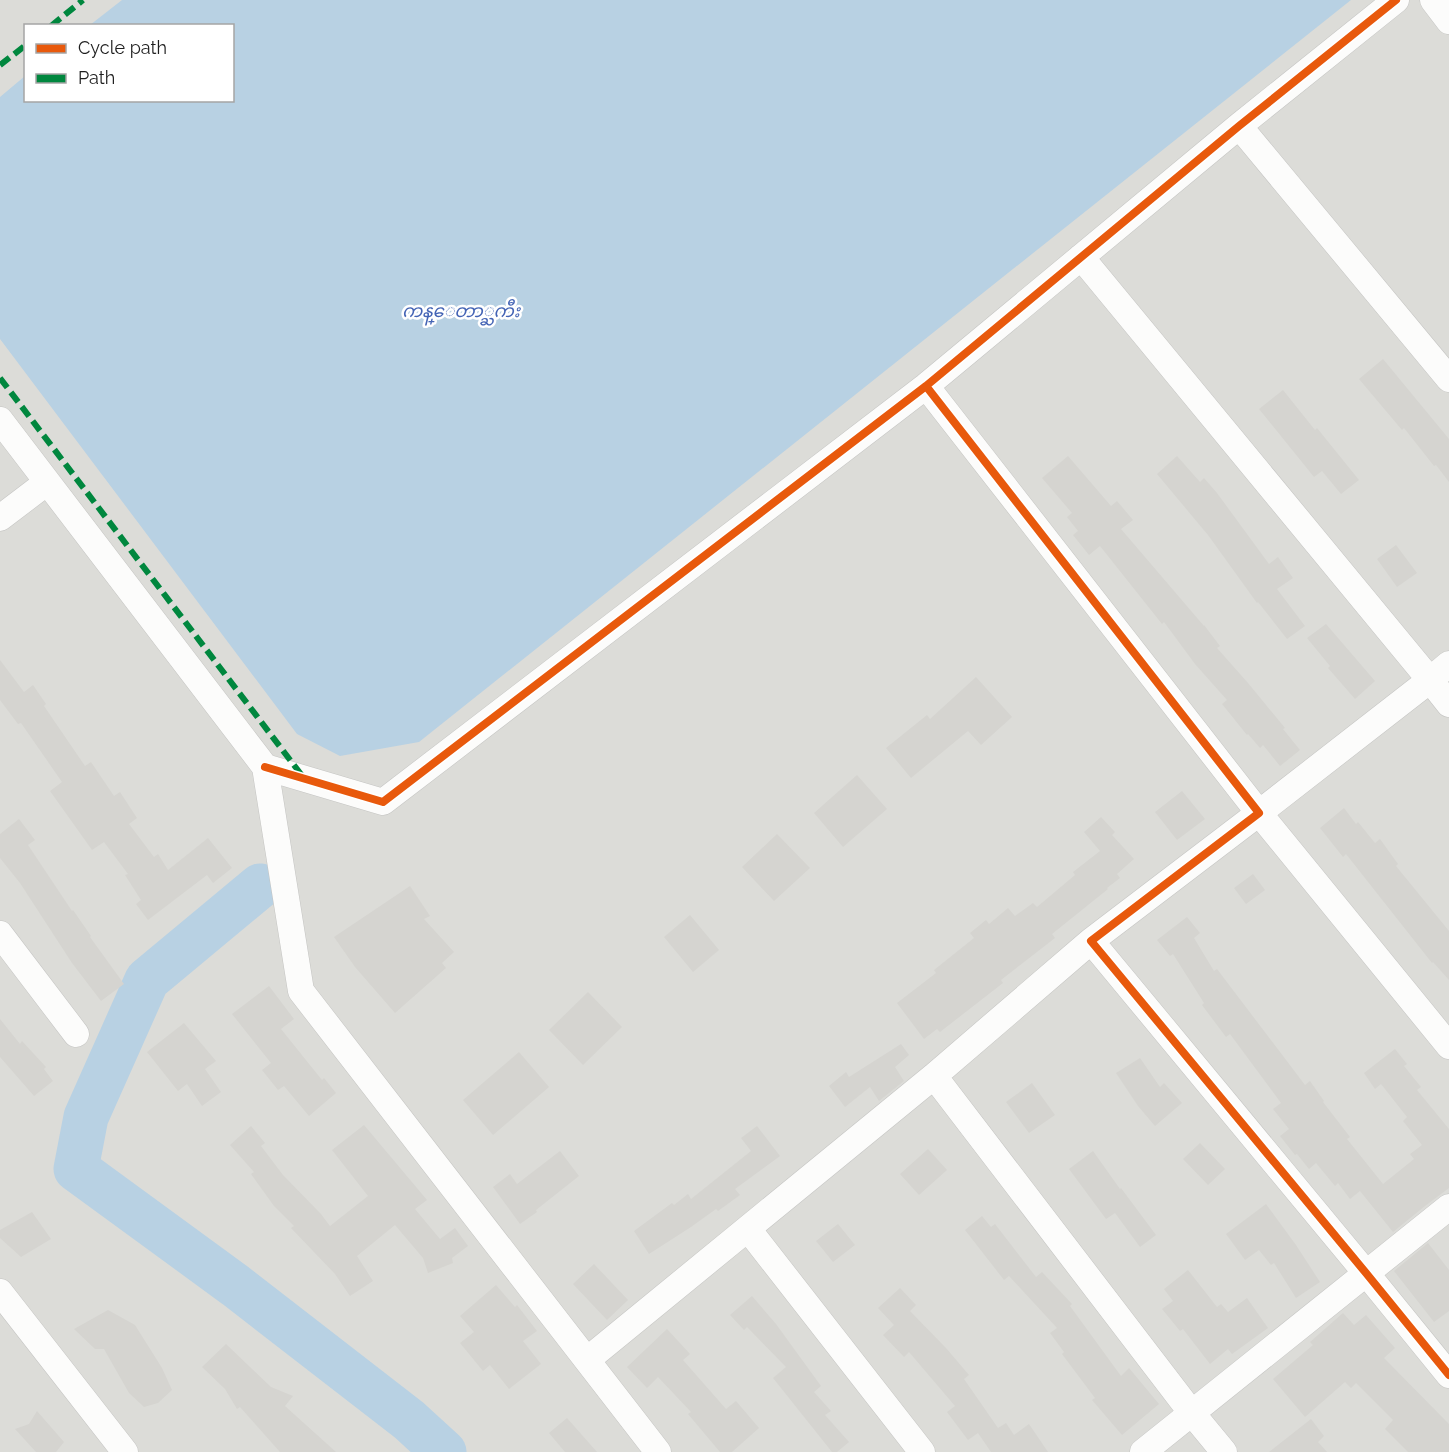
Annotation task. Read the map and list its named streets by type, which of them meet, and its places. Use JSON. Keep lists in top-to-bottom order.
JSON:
{
  "water": ["ကန္ေတာ္ႀကီး"],
  "legend": ["Cycle path", "Path"]
}
